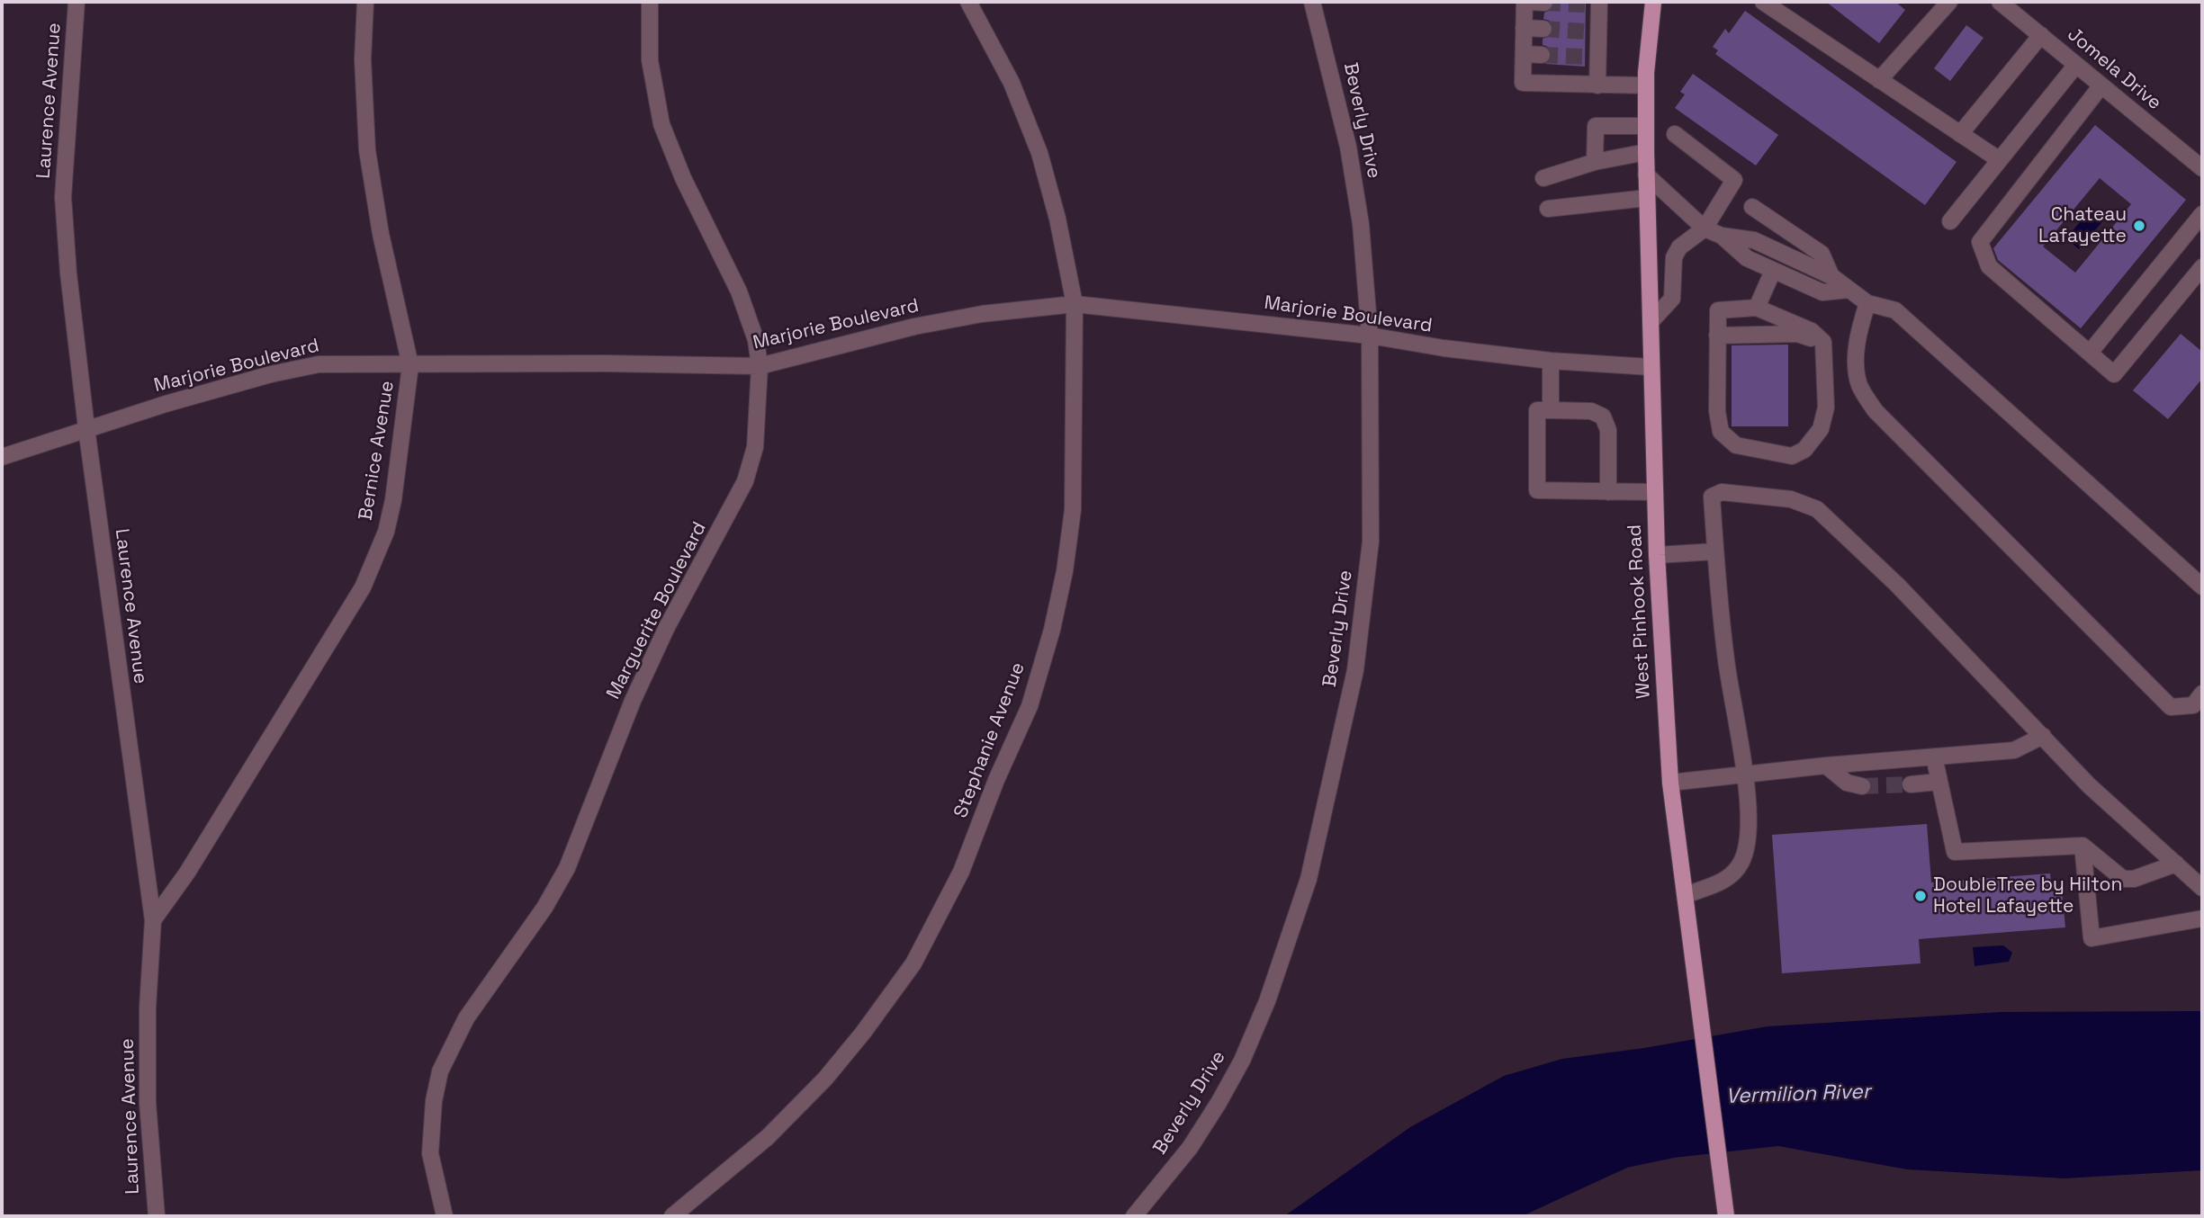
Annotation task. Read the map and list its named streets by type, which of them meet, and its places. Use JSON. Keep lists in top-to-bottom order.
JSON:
{
  "streets": {
    "main road": ["West Pinhook Road"],
    "street": [
      "Jomela Drive",
      "Laurence Avenue",
      "Beverly Drive",
      "Marjorie Boulevard",
      "Bernice Avenue",
      "Marguerite Boulevard",
      "Stephanie Avenue"
    ]
  },
  "crossings": [
    ["Laurence Avenue", "Marjorie Boulevard"],
    ["Laurence Avenue", "Bernice Avenue"],
    ["Beverly Drive", "Marjorie Boulevard"],
    ["Marjorie Boulevard", "Bernice Avenue"],
    ["Marjorie Boulevard", "Marguerite Boulevard"],
    ["Marjorie Boulevard", "West Pinhook Road"],
    ["Marjorie Boulevard", "Stephanie Avenue"]
  ],
  "water": ["Vermilion River"],
  "places": ["Chateau Lafayette", "DoubleTree by Hilton Hotel Lafayette"]
}
